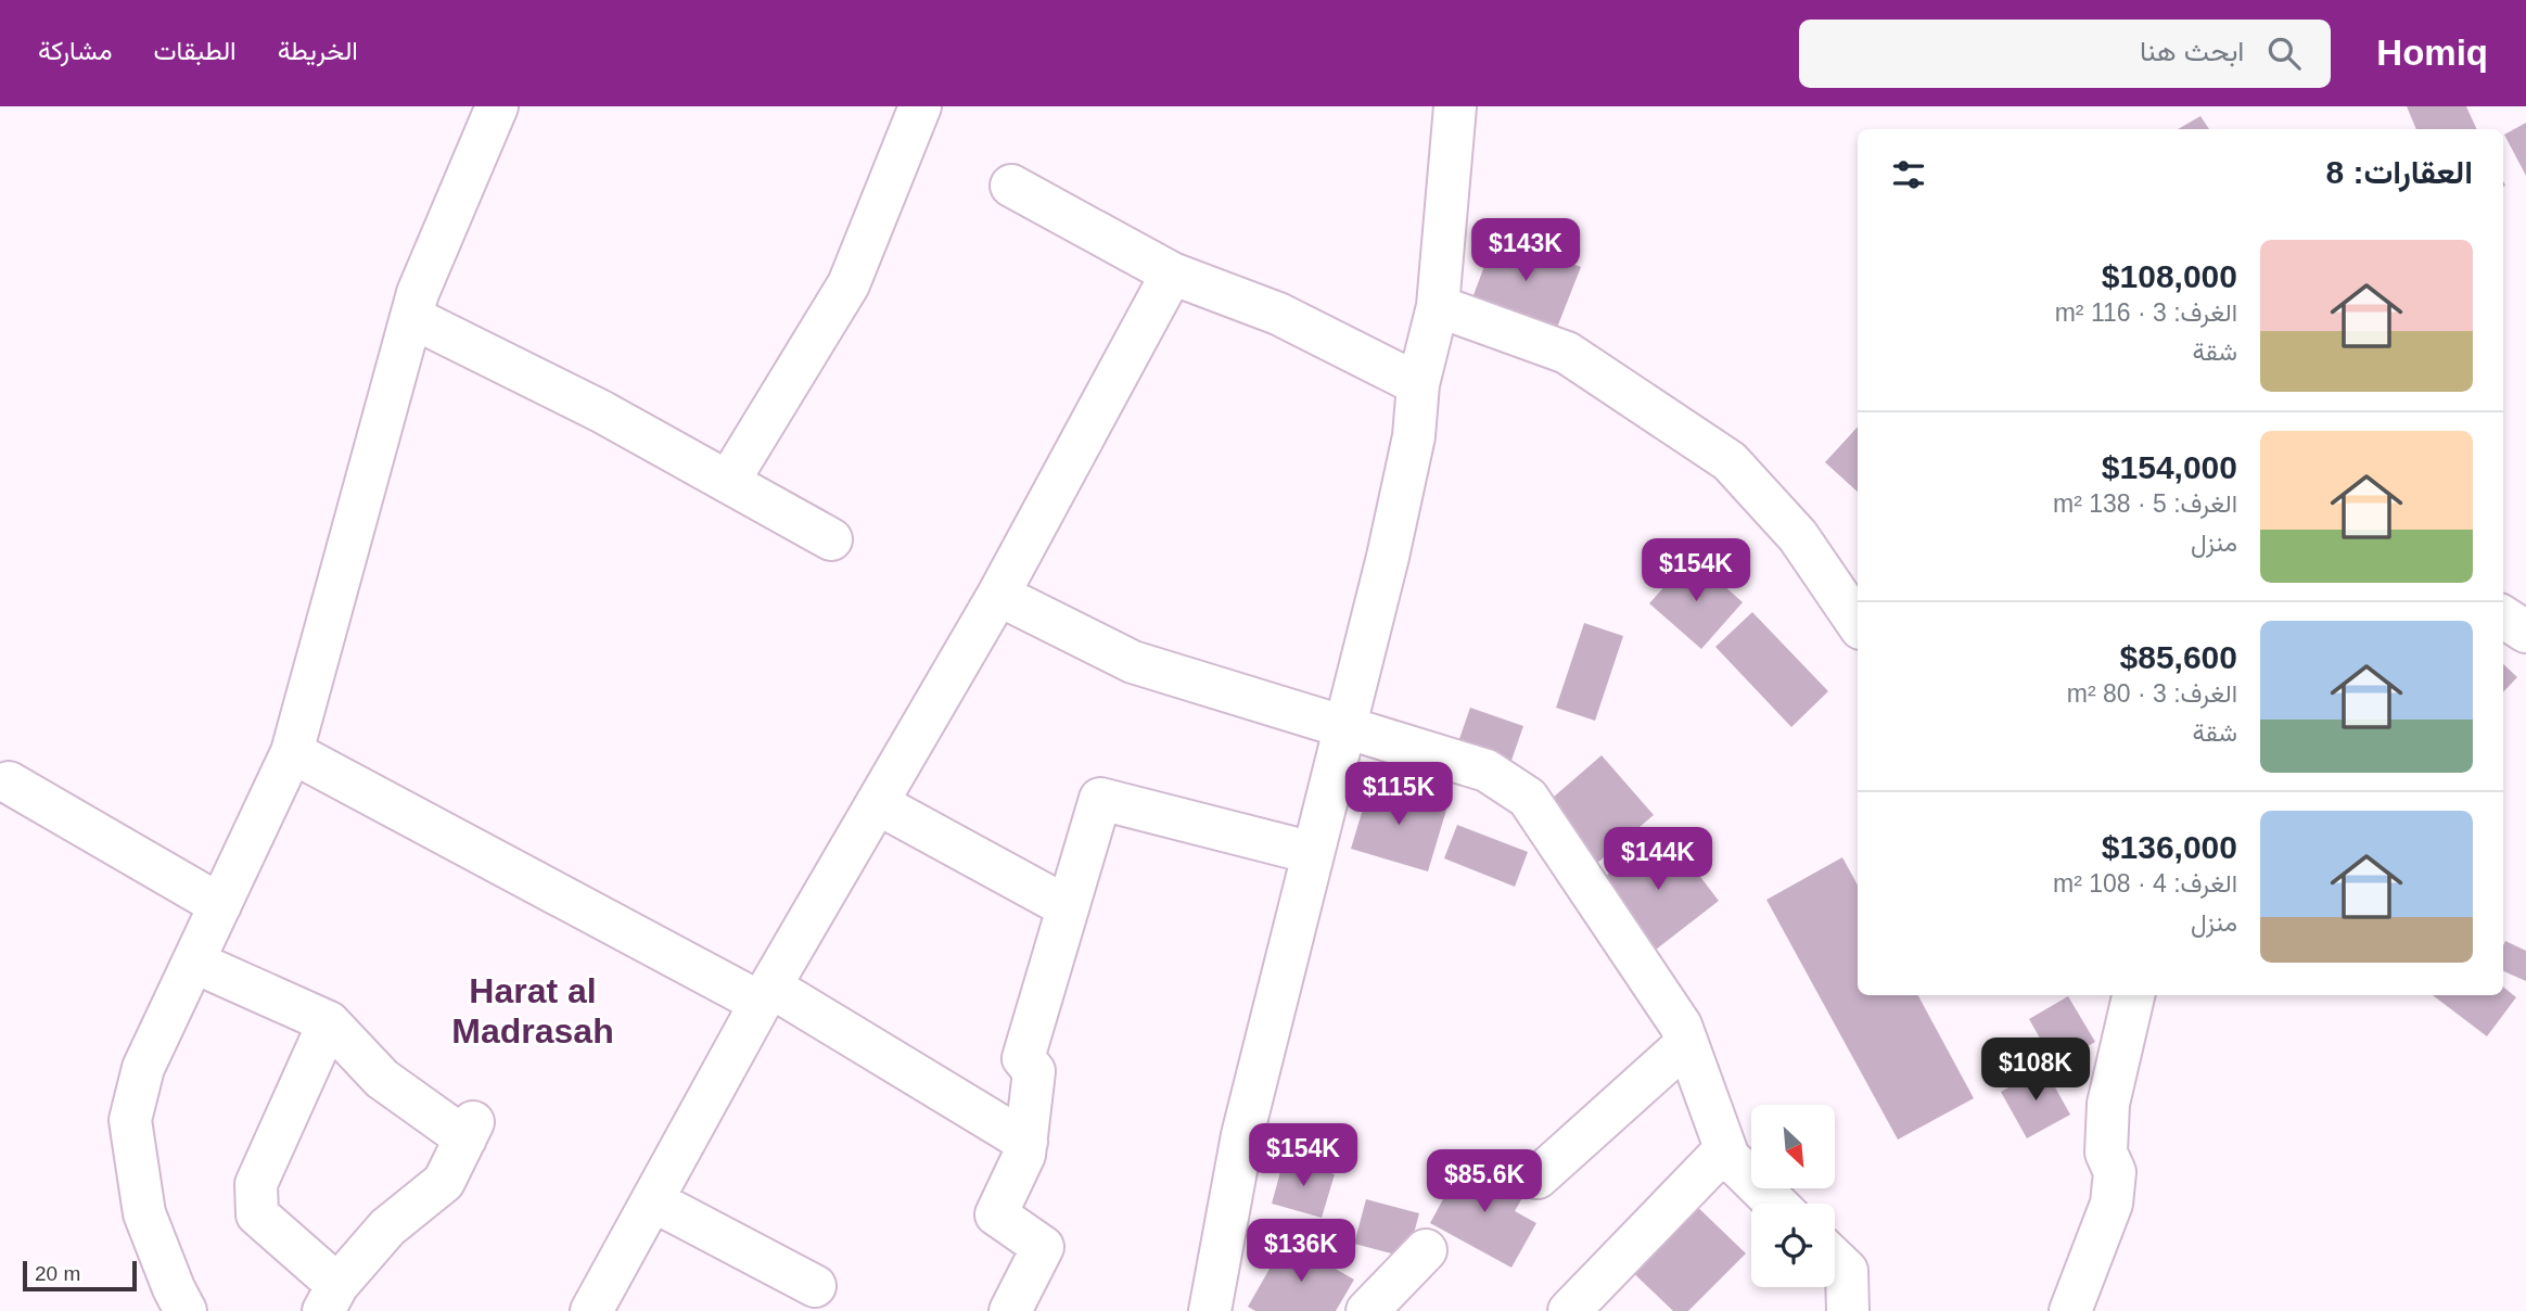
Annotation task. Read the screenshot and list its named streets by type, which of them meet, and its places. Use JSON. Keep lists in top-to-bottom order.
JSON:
{
  "districts": ["Harat al Madrasah"],
  "scale_bar": "20 m",
  "north": "bottom right",
  "page": {
    "header": "Homiq",
    "search": "ابحث هنا",
    "nav": ["الخريطة", "الطبقات", "مشاركة"],
    "heading": "العقارات: 8",
    "price": [
      "$143K",
      "$154K",
      "$115K",
      "$144K",
      "$108K",
      "$154K",
      "$85.6K",
      "$136K"
    ],
    "list": [
      {
        "name": "$108,000",
        "note": "الغرف: 3 · 116 m² · شقة"
      },
      {
        "name": "$154,000",
        "note": "الغرف: 5 · 138 m² · منزل"
      },
      {
        "name": "$85,600",
        "note": "الغرف: 3 · 80 m² · شقة"
      },
      {
        "name": "$136,000",
        "note": "الغرف: 4 · 108 m² · منزل"
      }
    ],
    "scale": "20 m"
  }
}
